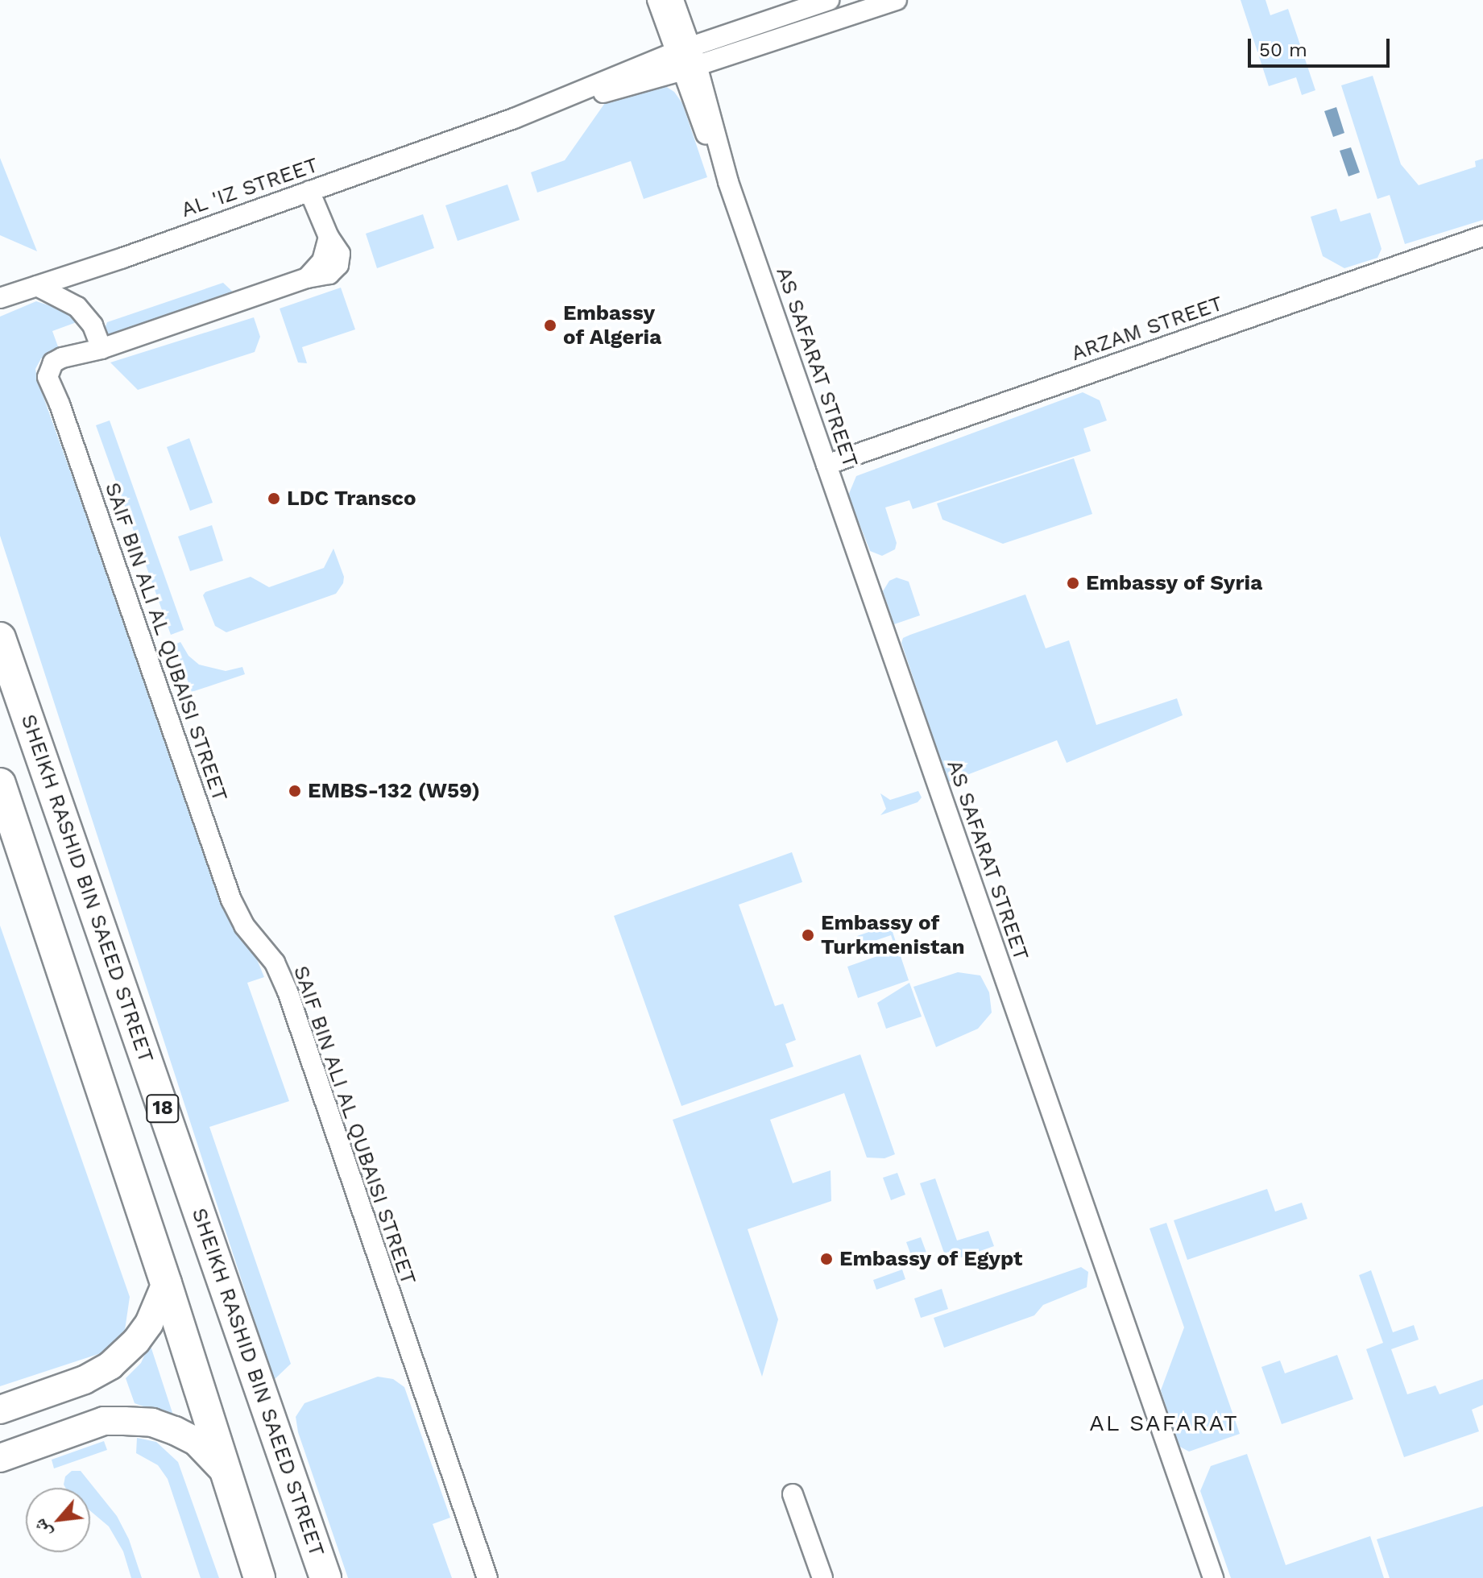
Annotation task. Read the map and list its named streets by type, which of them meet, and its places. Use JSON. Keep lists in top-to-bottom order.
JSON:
{
  "streets": {
    "main road": ["SHEIKH RASHID BIN SAEED STREET", "18"],
    "street": [
      "AL 'IZ STREET",
      "ARZAM STREET",
      "AS SAFARAT STREET",
      "SAIF BIN ALI AL QUBAISI STREET"
    ]
  },
  "crossings": [
    ["AL 'IZ STREET", "AS SAFARAT STREET"],
    ["AL 'IZ STREET", "SAIF BIN ALI AL QUBAISI STREET"],
    ["ARZAM STREET", "AS SAFARAT STREET"]
  ],
  "districts": ["AL SAFARAT"],
  "places": [
    "Embassy of Algeria",
    "LDC Transco",
    "Embassy of Syria",
    "EMBS-132 (W59)",
    "Embassy of Turkmenistan",
    "Embassy of Egypt"
  ],
  "scale_bar": "50 m",
  "north": "bottom left"
}
